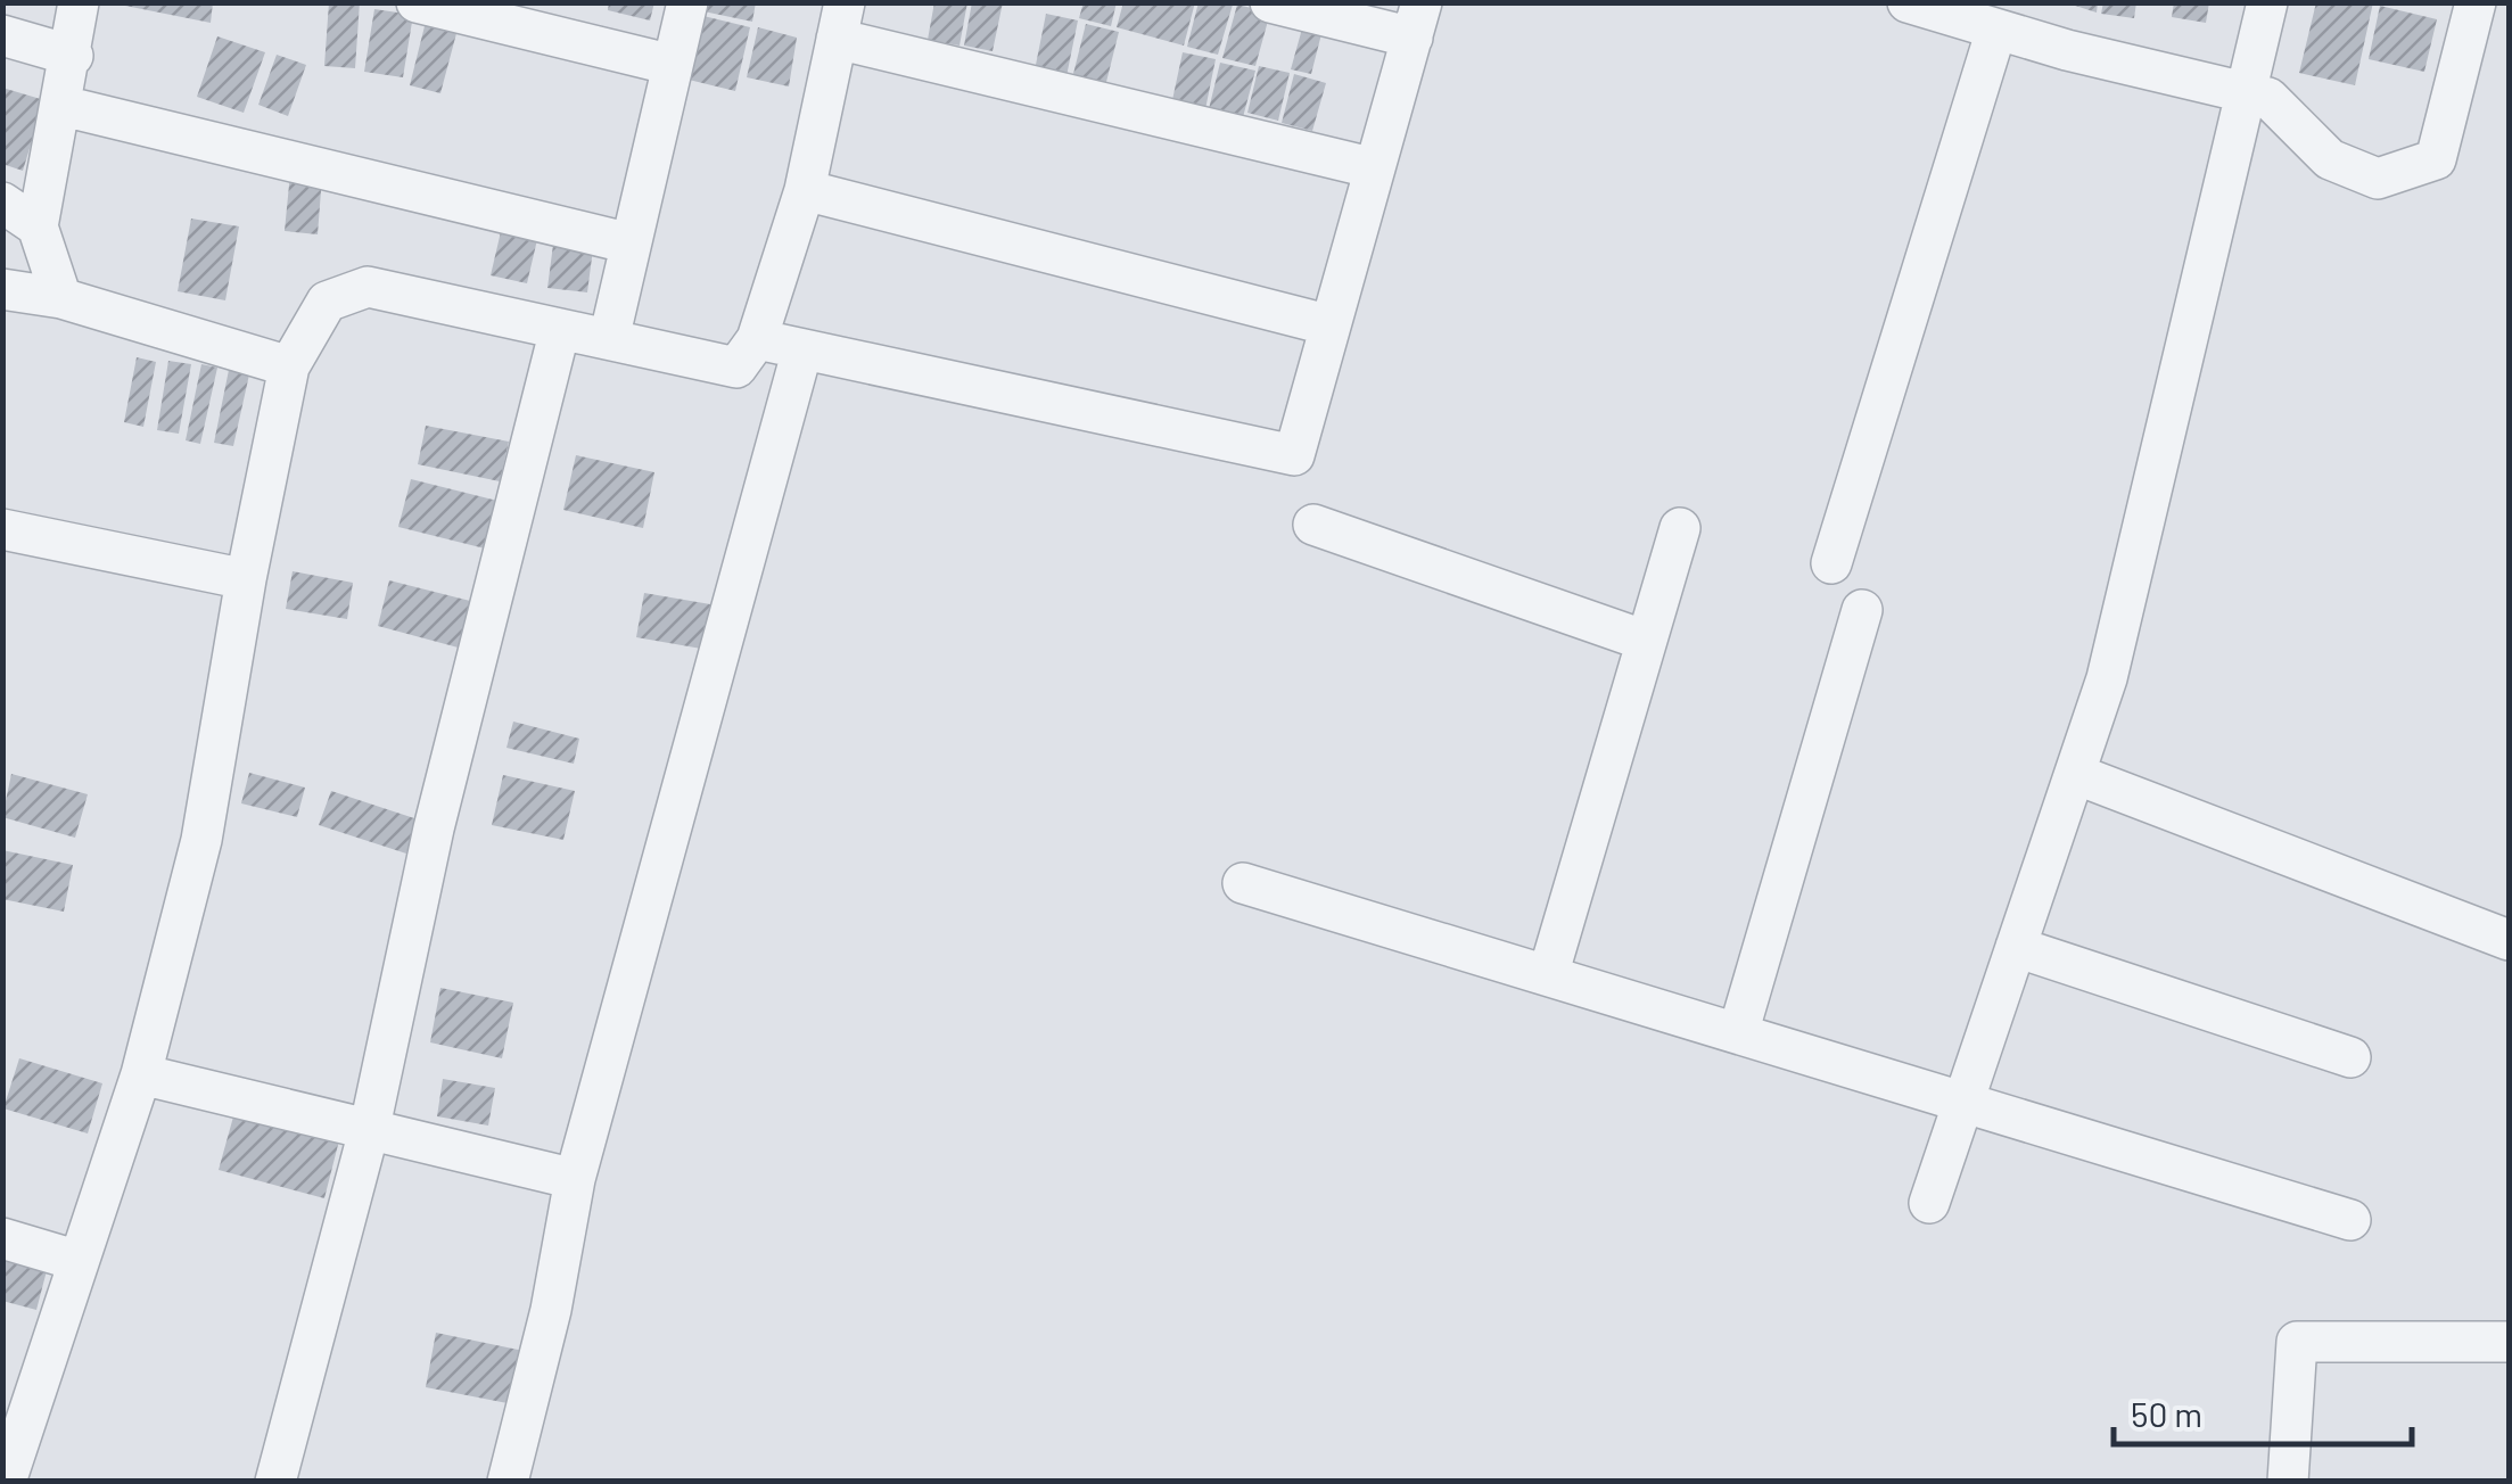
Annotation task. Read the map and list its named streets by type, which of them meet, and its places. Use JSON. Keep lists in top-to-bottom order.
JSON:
{
  "scale_bar": "50 m"
}
